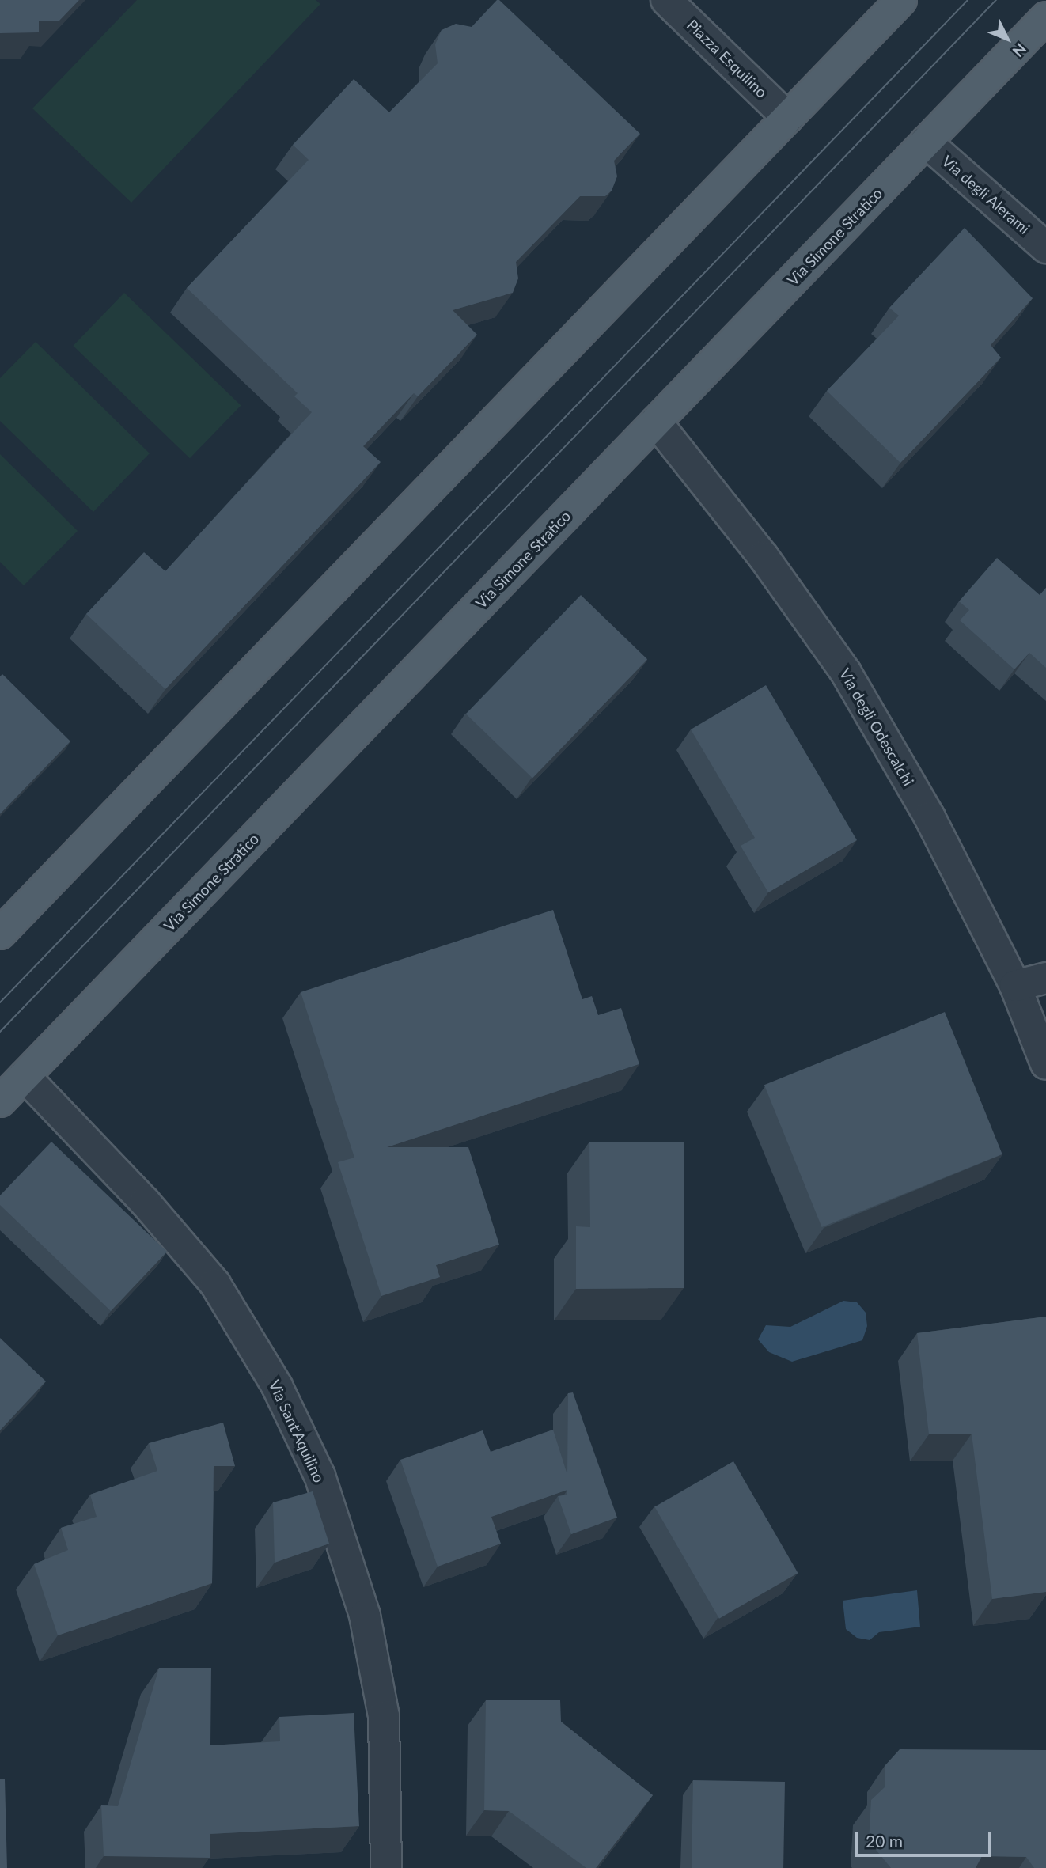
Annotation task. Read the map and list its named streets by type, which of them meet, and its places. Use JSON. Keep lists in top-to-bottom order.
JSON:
{
  "streets": {
    "main road": ["Via Simone Stratico"],
    "street": [
      "Piazza Esquilino",
      "Via degli Alerami",
      "Via degli Odescalchi",
      "Via Sant'Aquilino"
    ]
  },
  "crossings": [
    ["Via degli Alerami", "Via Simone Stratico"],
    ["Via Simone Stratico", "Via degli Odescalchi"],
    ["Via Simone Stratico", "Via Sant'Aquilino"]
  ],
  "scale_bar": "20 m",
  "north": "bottom right"
}
